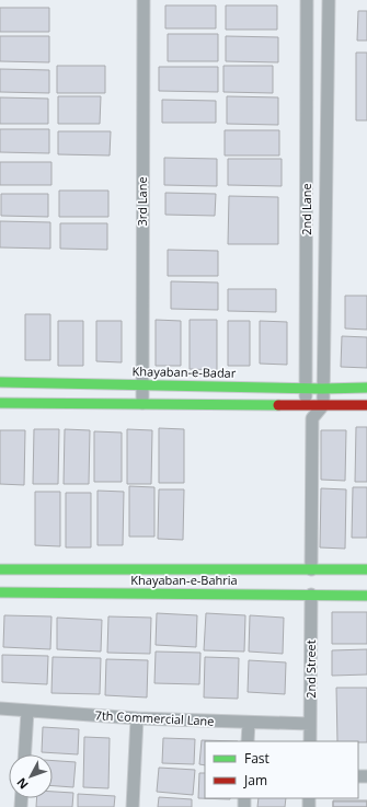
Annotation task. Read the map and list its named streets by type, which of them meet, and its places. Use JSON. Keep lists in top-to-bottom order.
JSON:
{
  "streets": {
    "main road": ["Khayaban-e-Badar", "Khayaban-e-Bahria"],
    "street": [
      "3rd Lane",
      "2nd Lane",
      "2nd Street",
      "7th Commercial Lane"
    ]
  },
  "crossings": [
    ["3rd Lane", "Khayaban-e-Badar"],
    ["2nd Lane", "Khayaban-e-Badar"],
    ["Khayaban-e-Bahria", "2nd Street"],
    ["2nd Street", "7th Commercial Lane"]
  ],
  "legend": ["Fast", "Jam"],
  "north": "bottom left"
}
